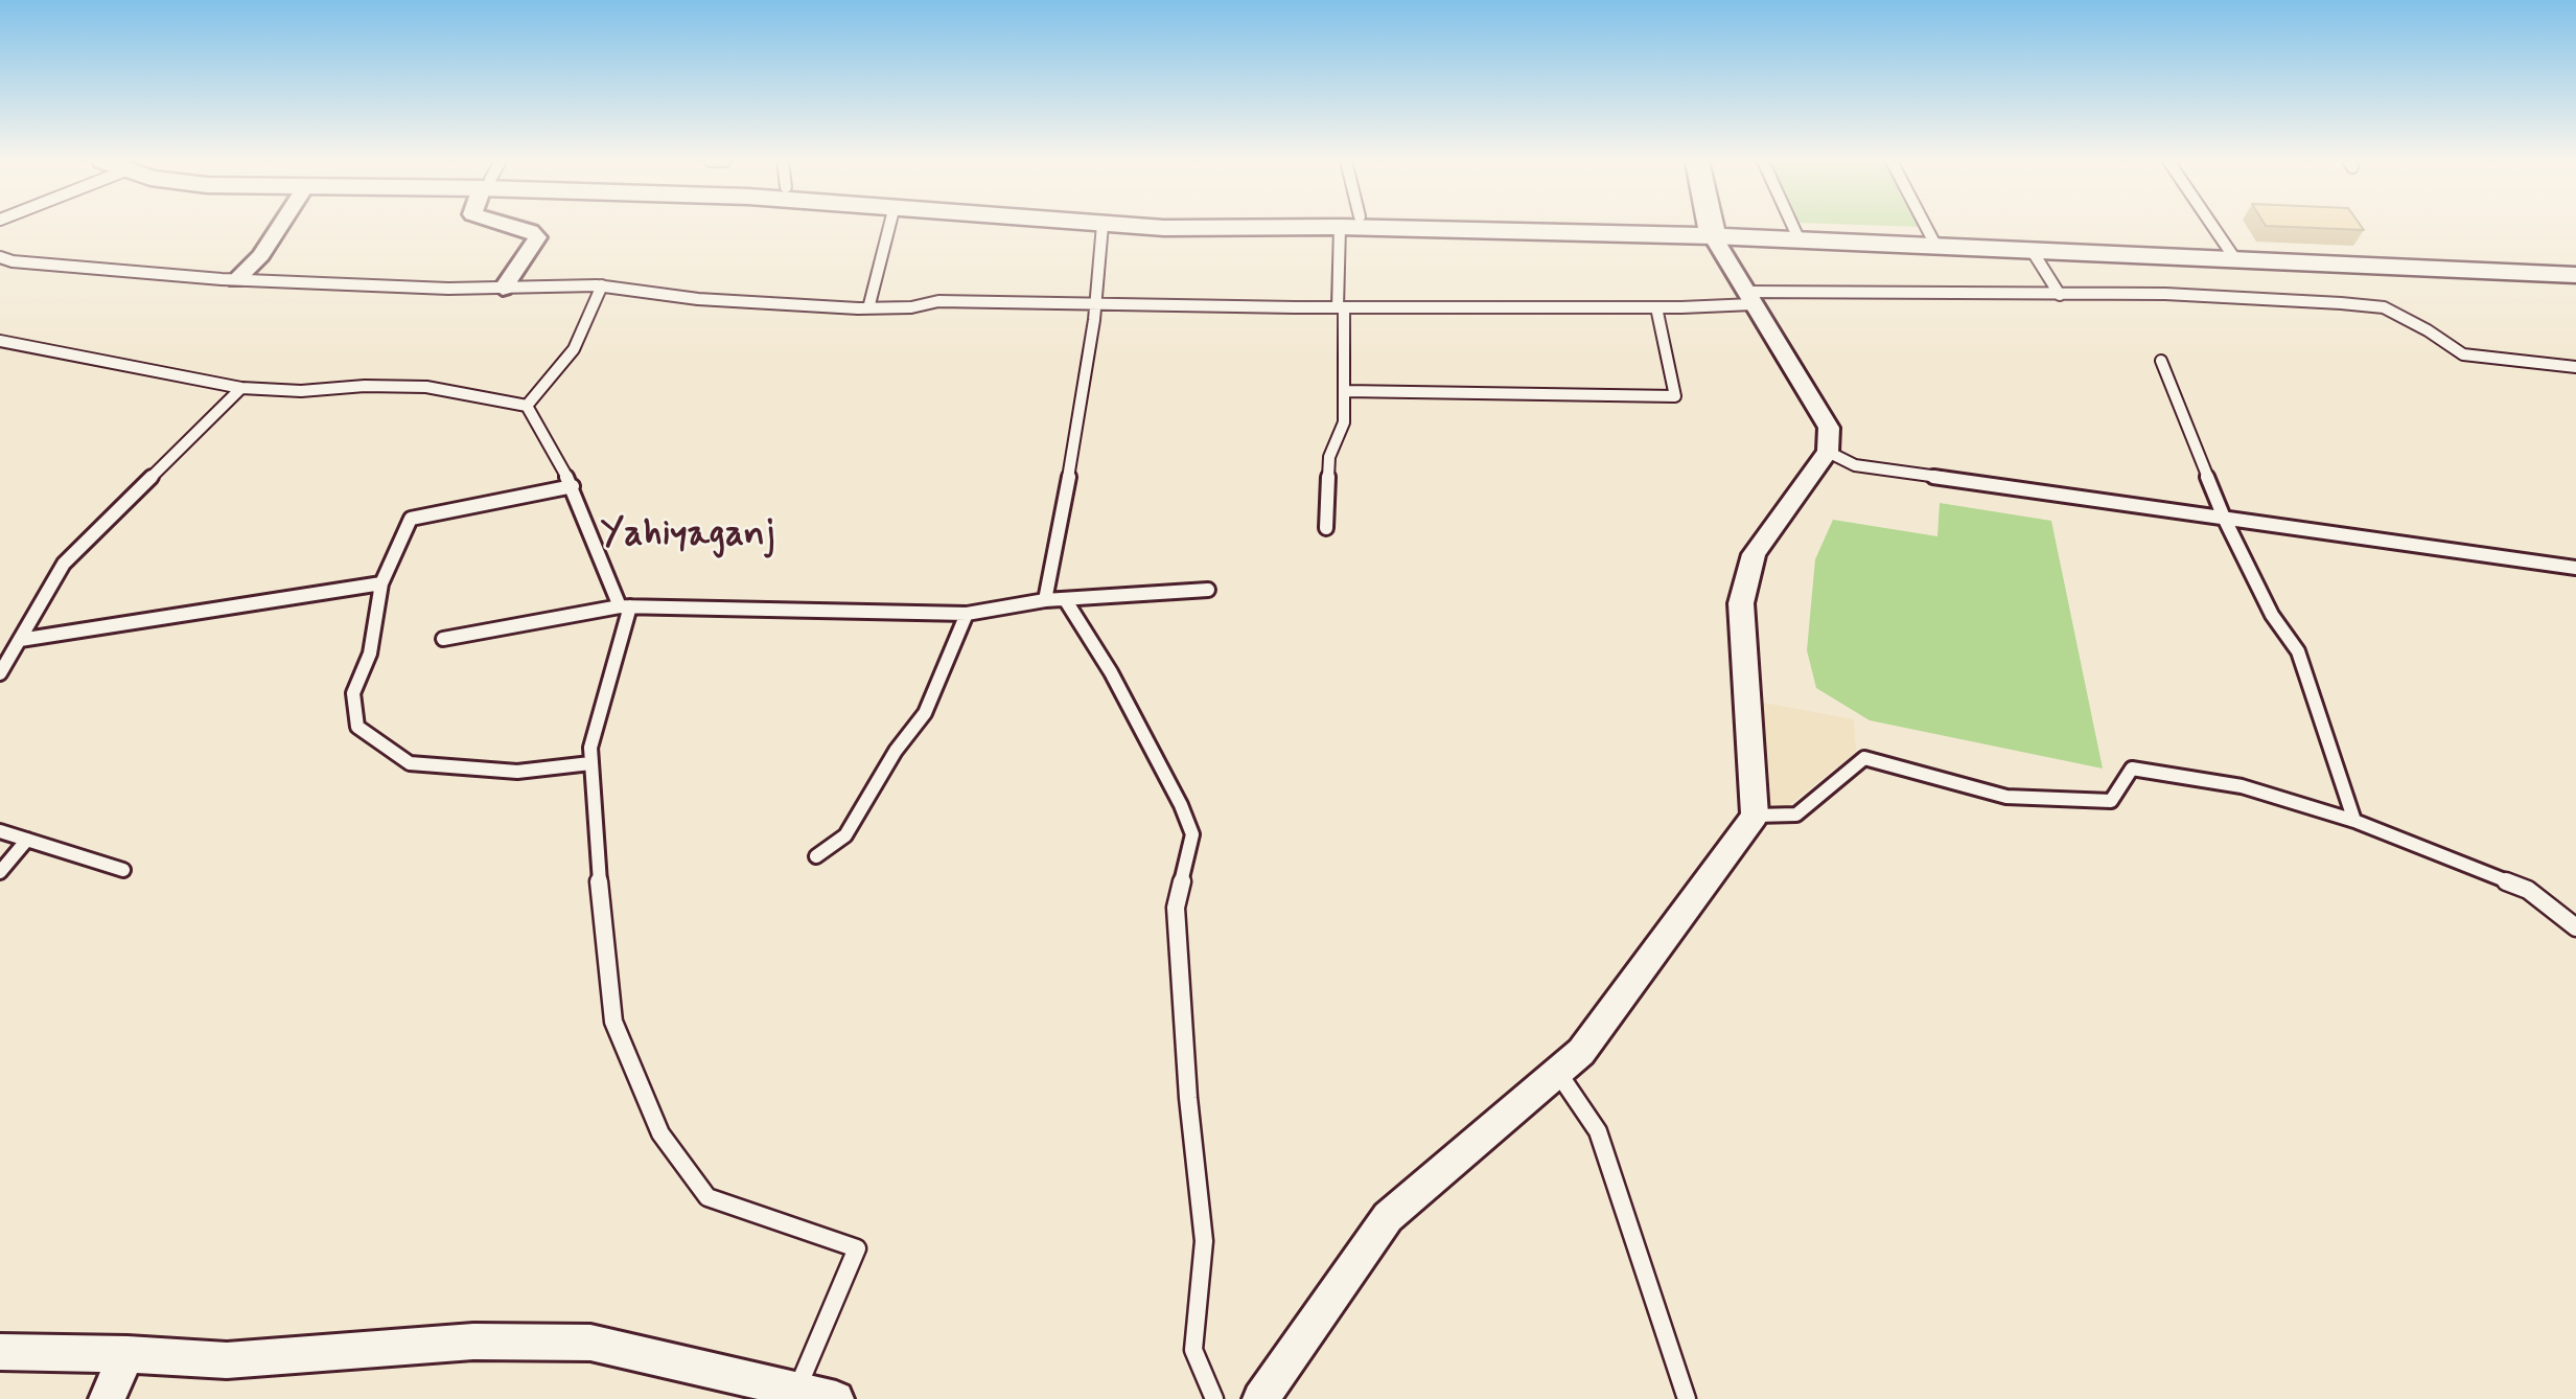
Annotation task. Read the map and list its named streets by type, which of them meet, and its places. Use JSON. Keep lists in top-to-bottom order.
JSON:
{
  "districts": ["Yahiyaganj"]
}
